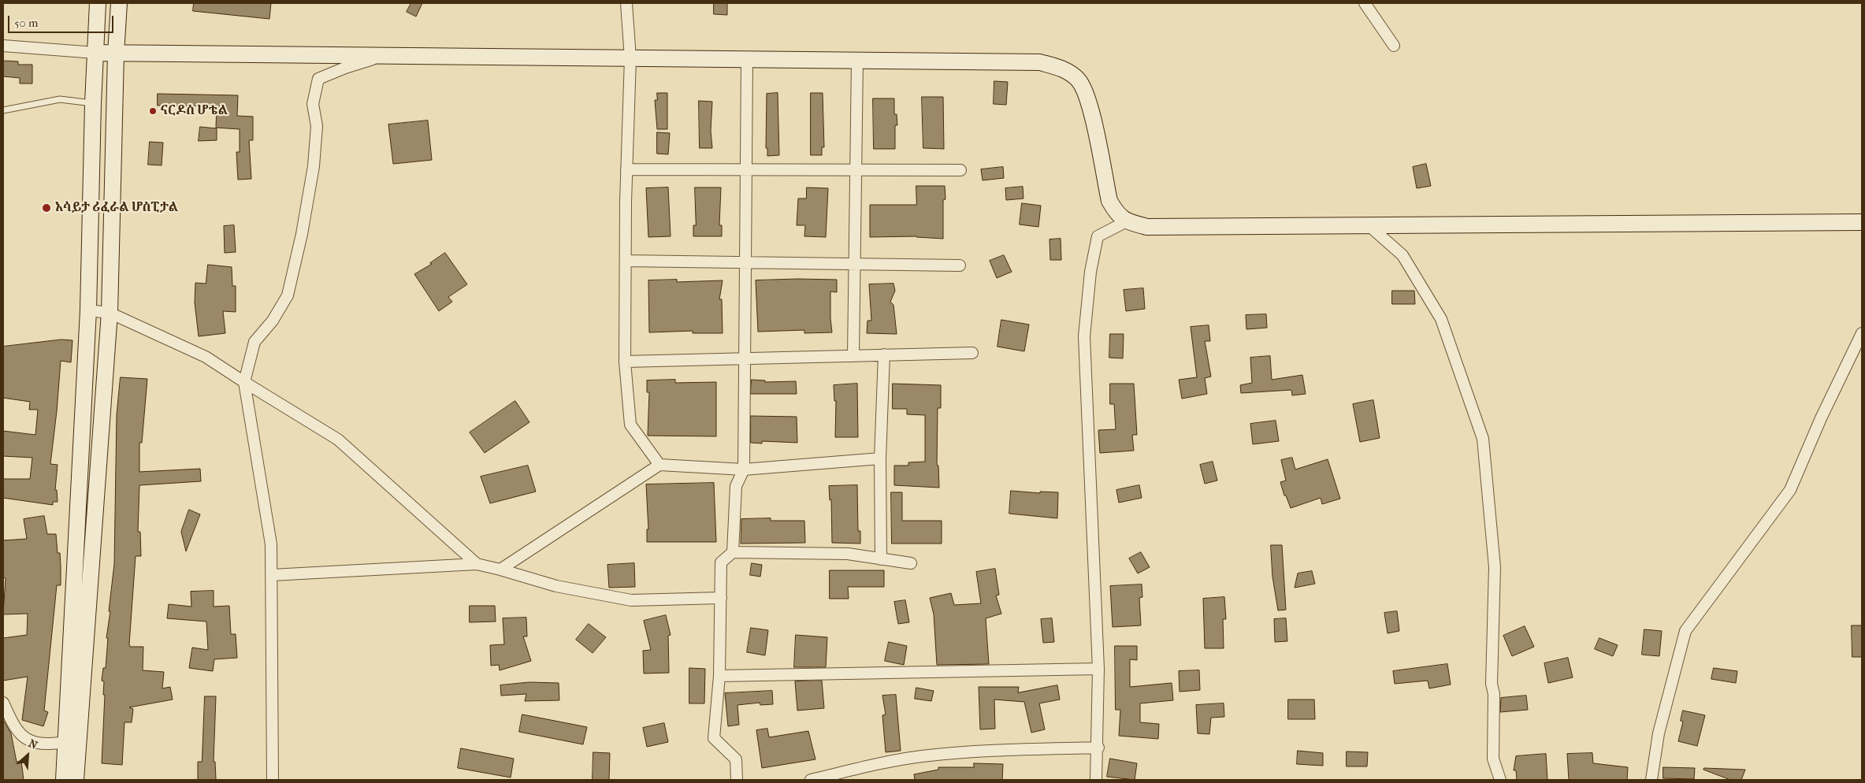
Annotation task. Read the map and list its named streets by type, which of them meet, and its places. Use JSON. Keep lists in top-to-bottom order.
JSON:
{
  "places": ["ናርዶስ ሆቴል", "አሳይታ ሪፈራል ሆስፒታል"],
  "scale_bar": "50 m",
  "north": "top right"
}
